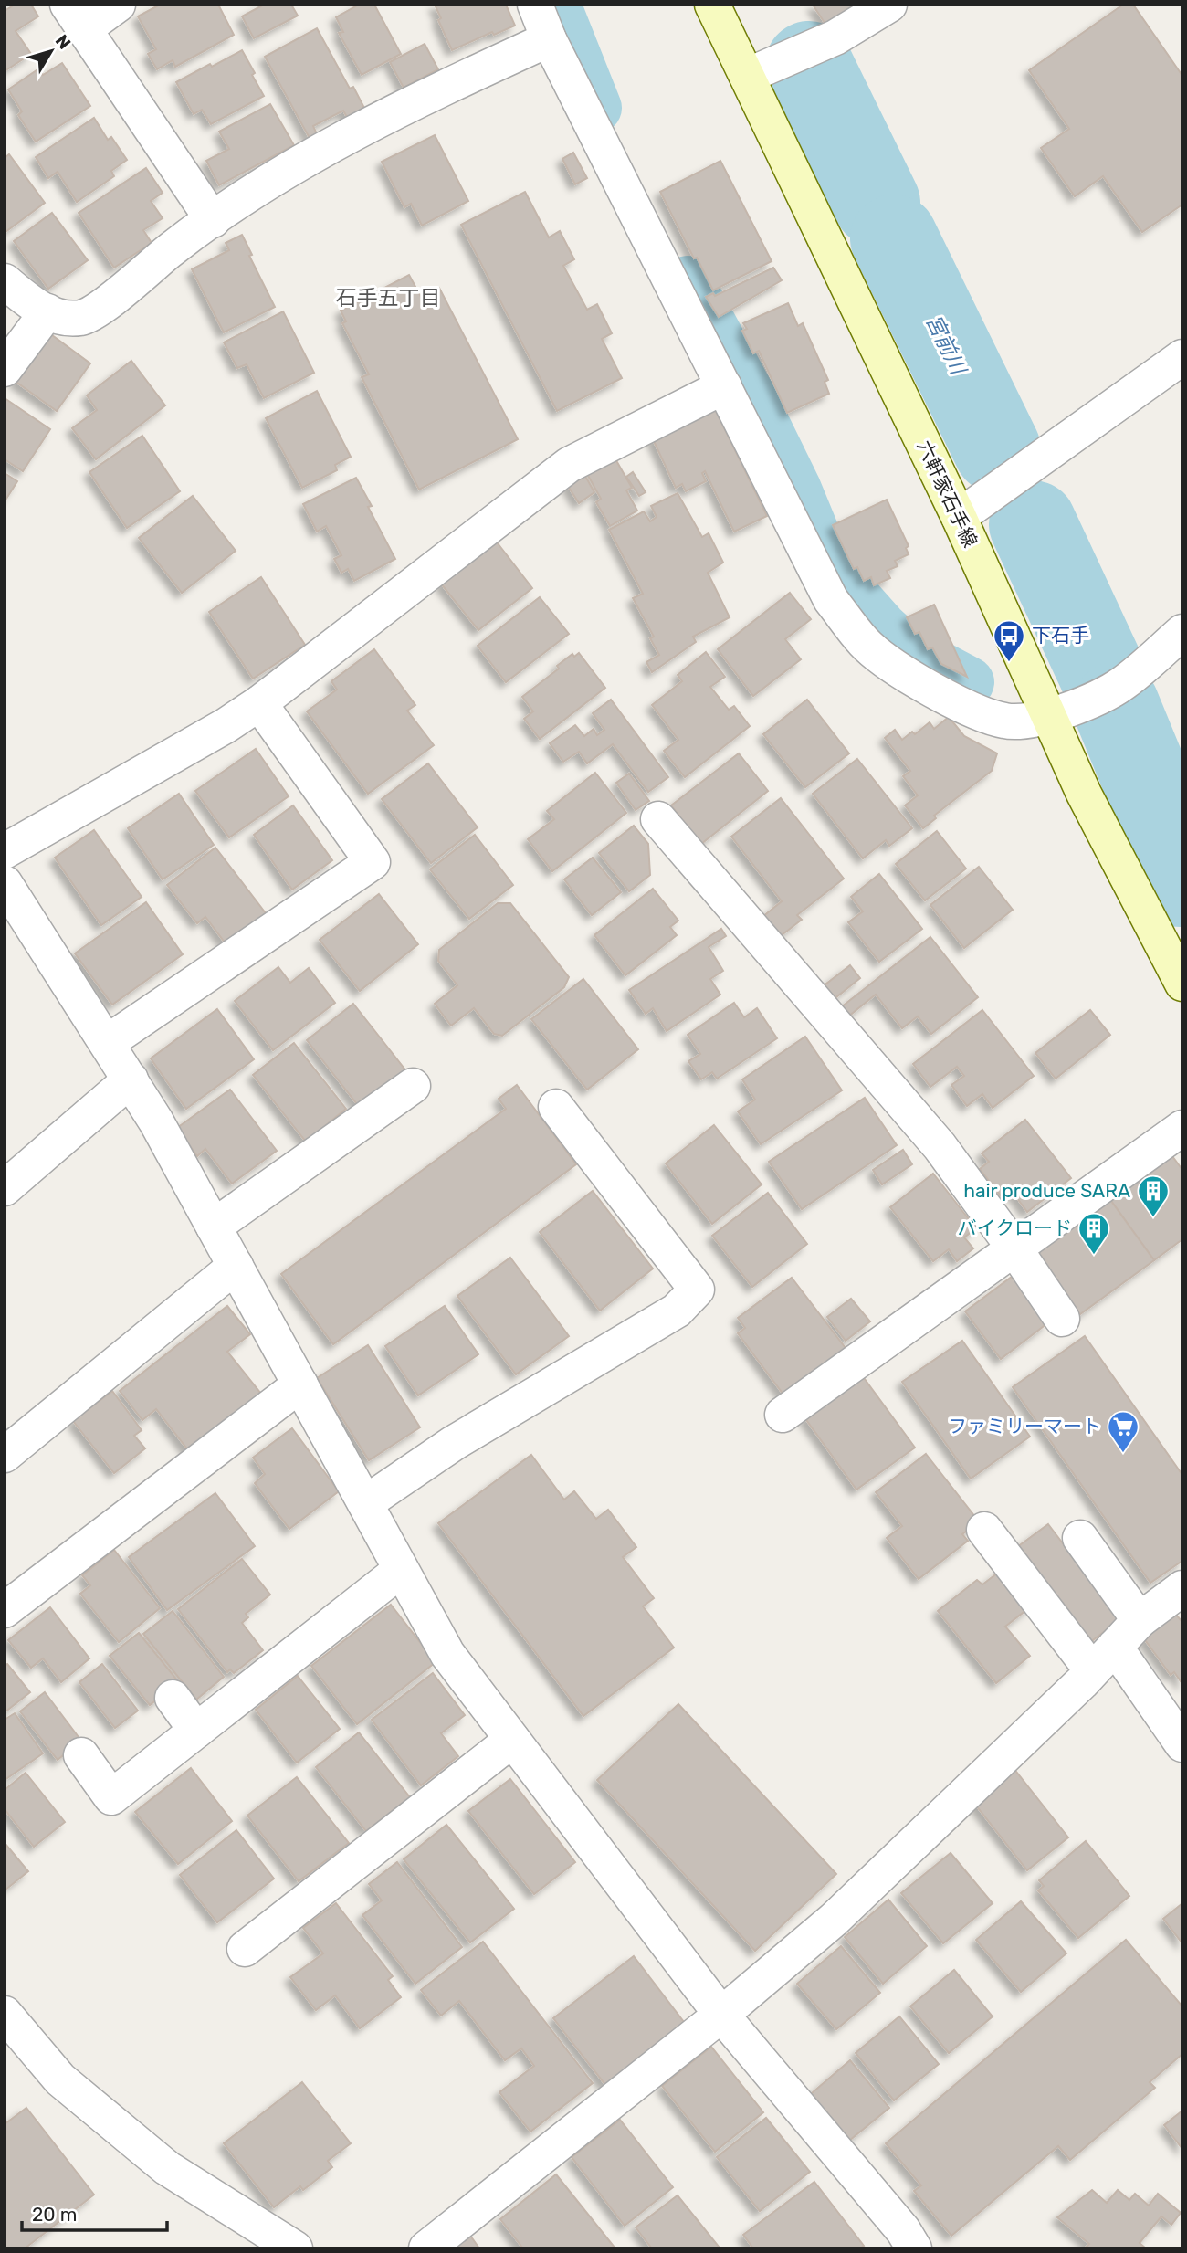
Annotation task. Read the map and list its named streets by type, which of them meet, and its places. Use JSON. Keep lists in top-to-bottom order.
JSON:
{
  "streets": {
    "main road": ["六軒家石手線"]
  },
  "districts": ["石手五丁目"],
  "water": ["宮前川"],
  "places": {
    "bus stop": ["下石手"],
    "building": ["hair produce SARA", "バイクロード"],
    "supermarket": ["ファミリーマート"]
  },
  "scale_bar": "20 m",
  "north": "top right"
}
